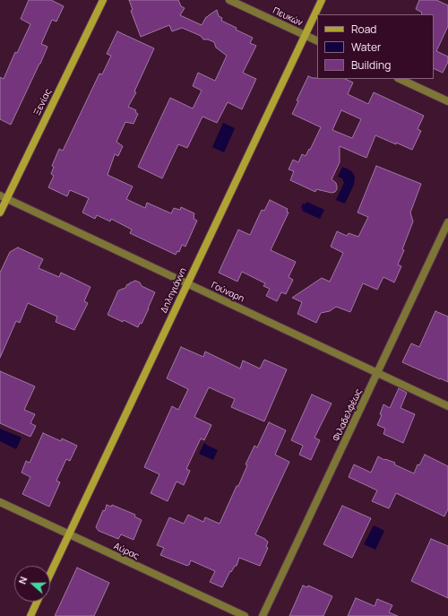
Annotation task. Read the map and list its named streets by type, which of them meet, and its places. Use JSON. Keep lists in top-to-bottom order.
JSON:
{
  "streets": {
    "street": [
      "Πευκών",
      "Ξενίας",
      "Δηληγιάννη",
      "Γούναρη",
      "Φιλαδελφέως",
      "Αύρας"
    ]
  },
  "crossings": [
    ["Πευκών", "Δηληγιάννη"],
    ["Ξενίας", "Γούναρη"],
    ["Δηληγιάννη", "Γούναρη"],
    ["Δηληγιάννη", "Αύρας"],
    ["Γούναρη", "Φιλαδελφέως"]
  ],
  "legend": ["Road", "Water", "Building"],
  "north": "left"
}
